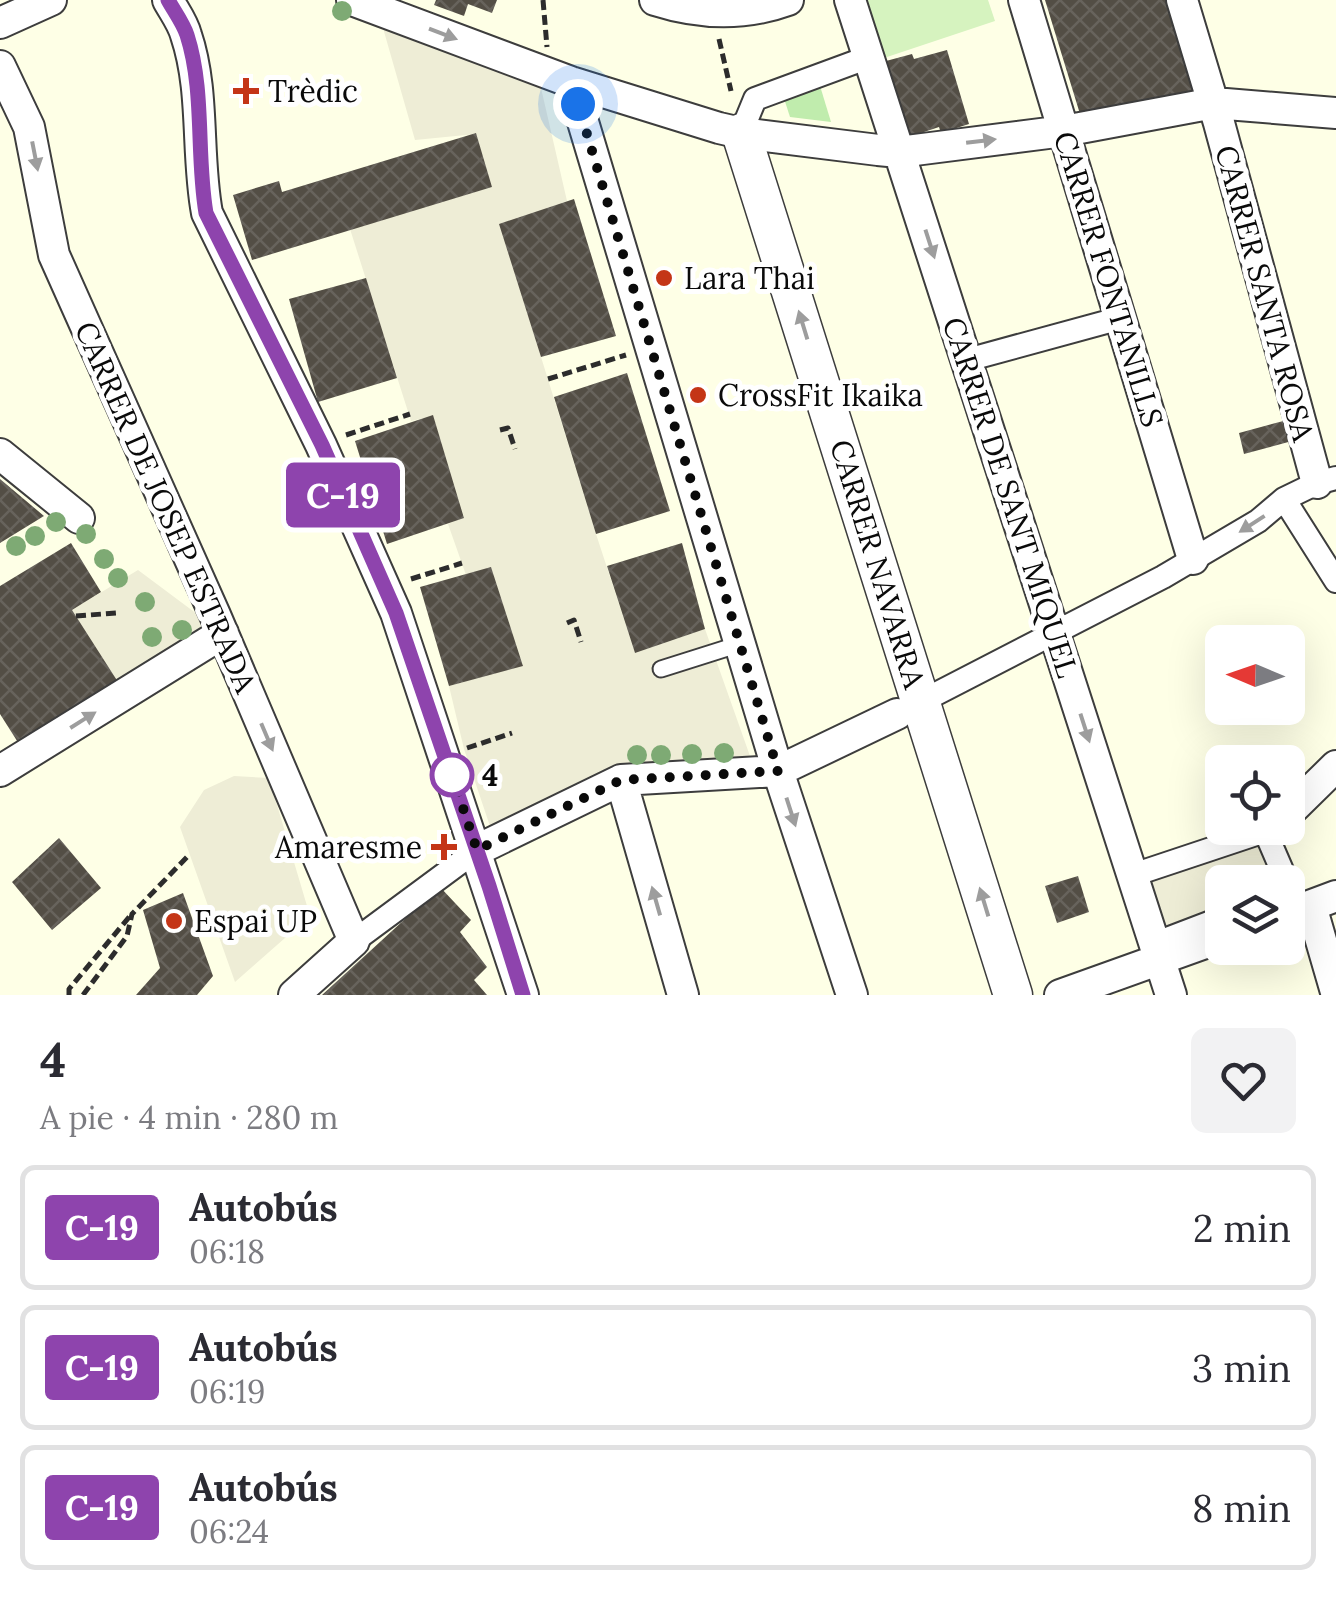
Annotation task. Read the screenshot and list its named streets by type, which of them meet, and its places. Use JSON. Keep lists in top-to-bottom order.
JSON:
{
  "streets": {
    "street": [
      "CARRER FONTANILLS",
      "CARRER SANTA ROSA",
      "CARRER DE SANT MIQUEL",
      "CARRER DE JOSEP ESTRADA",
      "CARRER NAVARRA"
    ]
  },
  "one_way": ["CARRER DE SANT MIQUEL"],
  "places": {
    "health": ["Trèdic", "Amaresme"],
    "other": [
      "Lara Thai",
      "CrossFit Ikaika",
      "4",
      "Espai UP"
    ]
  },
  "lines": ["bus line C-19"],
  "north": "left",
  "page": {
    "on_map": "C-19",
    "heading": ["4", "A pie · 4 min · 280 m"],
    "list": [
      {
        "mark": "C-19",
        "name": "Autobús",
        "note": "06:18",
        "value": "2 min"
      },
      {
        "mark": "C-19",
        "name": "Autobús",
        "note": "06:19",
        "value": "3 min"
      },
      {
        "mark": "C-19",
        "name": "Autobús",
        "note": "06:24",
        "value": "8 min"
      }
    ]
  }
}
